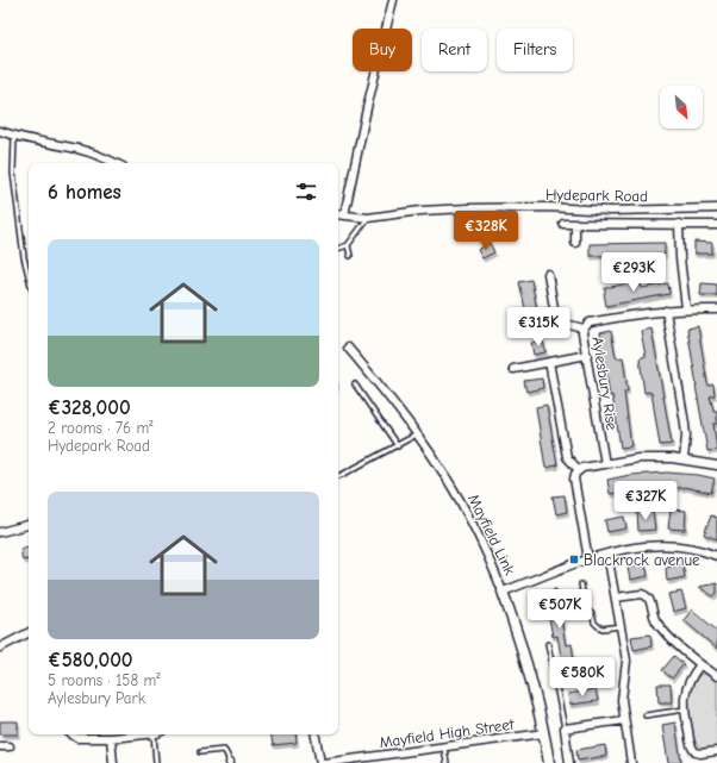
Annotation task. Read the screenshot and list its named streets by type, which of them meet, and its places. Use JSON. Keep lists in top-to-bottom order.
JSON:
{
  "streets": {
    "street": [
      "Hydepark Road",
      "Aylesbury Rise",
      "Mayfield Link",
      "Mayfield High Street"
    ]
  },
  "crossings": [
    ["Mayfield Link", "Mayfield High Street"]
  ],
  "places": {
    "transit": ["Blackrock avenue"]
  },
  "north": "bottom right",
  "page": {
    "chip": ["Buy", "Rent", "Filters"],
    "heading": "6 homes",
    "price": [
      "€328K",
      "€293K",
      "€315K",
      "€327K",
      "€507K",
      "€580K"
    ],
    "list": [
      {
        "name": "€328,000",
        "note": "2 rooms · 76 m² · Hydepark Road"
      },
      {
        "name": "€580,000",
        "note": "5 rooms · 158 m² · Aylesbury Park"
      }
    ]
  }
}
